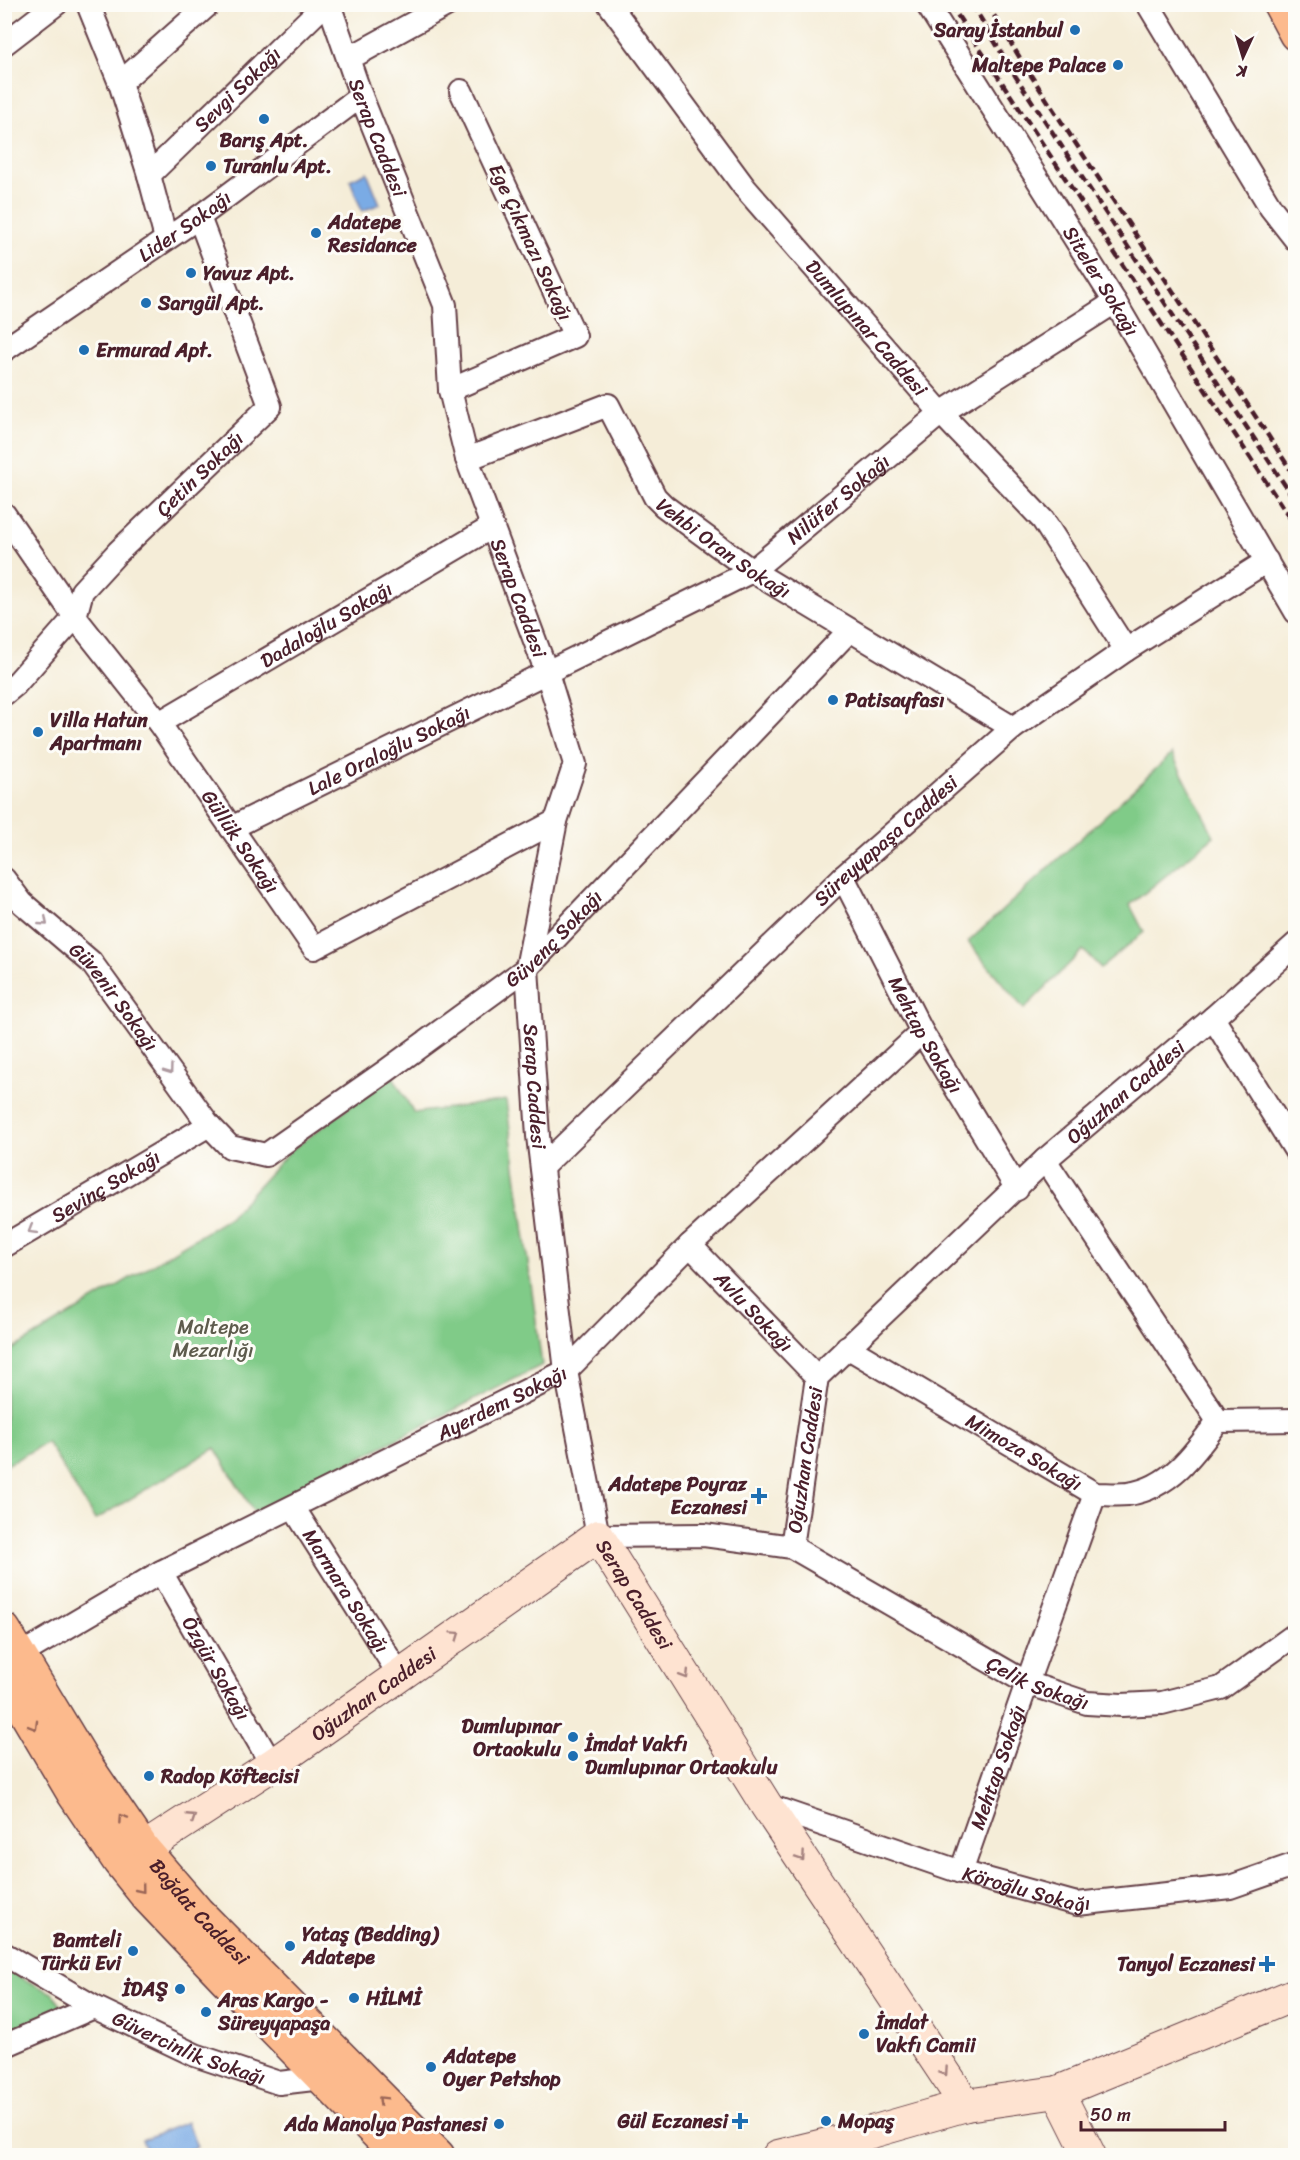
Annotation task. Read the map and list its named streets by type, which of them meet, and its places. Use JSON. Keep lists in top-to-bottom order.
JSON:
{
  "streets": {
    "main road": ["Bağdat Caddesi"],
    "street": [
      "Sevgi Sokağı",
      "Serap Caddesi",
      "Lider Sokağı",
      "Ege Çıkmazı Sokağı",
      "Siteler Sokağı",
      "Dumlupınar Caddesi",
      "Çetin Sokağı",
      "Nilüfer Sokağı",
      "Vehbi Oran Sokağı",
      "Dadaloğlu Sokağı",
      "Lale Oraloğlu Sokağı",
      "Güllük Sokağı",
      "Süreyyapaşa Caddesi",
      "Güvenç Sokağı",
      "Güvenir Sokağı",
      "Mehtap Sokağı",
      "Oğuzhan Caddesi",
      "Sevinç Sokağı",
      "Avlu Sokağı",
      "Ayerdem Sokağı",
      "Mimoza Sokağı",
      "Marmara Sokağı",
      "Özgür Sokağı",
      "Çelik Sokağı",
      "Köroğlu Sokağı",
      "Güvercinlik Sokağı"
    ]
  },
  "crossings": [
    ["Sevgi Sokağı", "Serap Caddesi"],
    ["Serap Caddesi", "Lider Sokağı"],
    ["Serap Caddesi", "Ege Çıkmazı Sokağı"],
    ["Serap Caddesi", "Nilüfer Sokağı"],
    ["Serap Caddesi", "Vehbi Oran Sokağı"],
    ["Serap Caddesi", "Dadaloğlu Sokağı"],
    ["Serap Caddesi", "Lale Oraloğlu Sokağı"],
    ["Serap Caddesi", "Güllük Sokağı"],
    ["Serap Caddesi", "Süreyyapaşa Caddesi"],
    ["Serap Caddesi", "Güvenç Sokağı"],
    ["Serap Caddesi", "Oğuzhan Caddesi"],
    ["Serap Caddesi", "Ayerdem Sokağı"],
    ["Serap Caddesi", "Köroğlu Sokağı"],
    ["Lider Sokağı", "Çetin Sokağı"],
    ["Siteler Sokağı", "Nilüfer Sokağı"],
    ["Siteler Sokağı", "Süreyyapaşa Caddesi"],
    ["Dumlupınar Caddesi", "Nilüfer Sokağı"],
    ["Dumlupınar Caddesi", "Süreyyapaşa Caddesi"],
    ["Çetin Sokağı", "Güllük Sokağı"],
    ["Nilüfer Sokağı", "Vehbi Oran Sokağı"],
    ["Nilüfer Sokağı", "Lale Oraloğlu Sokağı"],
    ["Vehbi Oran Sokağı", "Süreyyapaşa Caddesi"],
    ["Vehbi Oran Sokağı", "Güvenç Sokağı"],
    ["Dadaloğlu Sokağı", "Güllük Sokağı"],
    ["Lale Oraloğlu Sokağı", "Güllük Sokağı"],
    ["Süreyyapaşa Caddesi", "Mehtap Sokağı"],
    ["Güvenç Sokağı", "Güvenir Sokağı"],
    ["Güvenç Sokağı", "Sevinç Sokağı"],
    ["Güvenir Sokağı", "Sevinç Sokağı"],
    ["Mehtap Sokağı", "Oğuzhan Caddesi"],
    ["Mehtap Sokağı", "Ayerdem Sokağı"],
    ["Mehtap Sokağı", "Mimoza Sokağı"],
    ["Mehtap Sokağı", "Çelik Sokağı"],
    ["Mehtap Sokağı", "Köroğlu Sokağı"],
    ["Oğuzhan Caddesi", "Avlu Sokağı"],
    ["Oğuzhan Caddesi", "Mimoza Sokağı"],
    ["Oğuzhan Caddesi", "Marmara Sokağı"],
    ["Oğuzhan Caddesi", "Özgür Sokağı"],
    ["Oğuzhan Caddesi", "Çelik Sokağı"],
    ["Oğuzhan Caddesi", "Bağdat Caddesi"],
    ["Avlu Sokağı", "Ayerdem Sokağı"],
    ["Ayerdem Sokağı", "Marmara Sokağı"],
    ["Ayerdem Sokağı", "Özgür Sokağı"],
    ["Ayerdem Sokağı", "Bağdat Caddesi"],
    ["Bağdat Caddesi", "Güvercinlik Sokağı"]
  ],
  "one_way": ["Güvenir Sokağı", "Sevinç Sokağı"],
  "parks": ["Maltepe Mezarlığı"],
  "places": {
    "other": [
      "Saray İstanbul",
      "Maltepe Palace",
      "Barış Apt.",
      "Turanlu Apt.",
      "Adatepe Residance",
      "Yavuz Apt.",
      "Sarıgül Apt.",
      "Ermurad Apt.",
      "Patisayfası",
      "Villa Hatun Apartmanı",
      "Dumlupınar Ortaokulu",
      "İmdat Vakfı Dumlupınar Ortaokulu",
      "Radop Köftecisi",
      "Yataş (Bedding) Adatepe",
      "Bamteli Türkü Evi",
      "İDAŞ",
      "HİLMİ",
      "Aras Kargo - Süreyyapaşa",
      "İmdat Vakfı Camii",
      "Adatepe Oyer Petshop",
      "Mopaş",
      "Ada Manolya Pastanesi"
    ],
    "health": ["Adatepe Poyraz Eczanesi", "Tanyol Eczanesi", "Gül Eczanesi"]
  },
  "scale_bar": "50 m",
  "north": "bottom"
}
